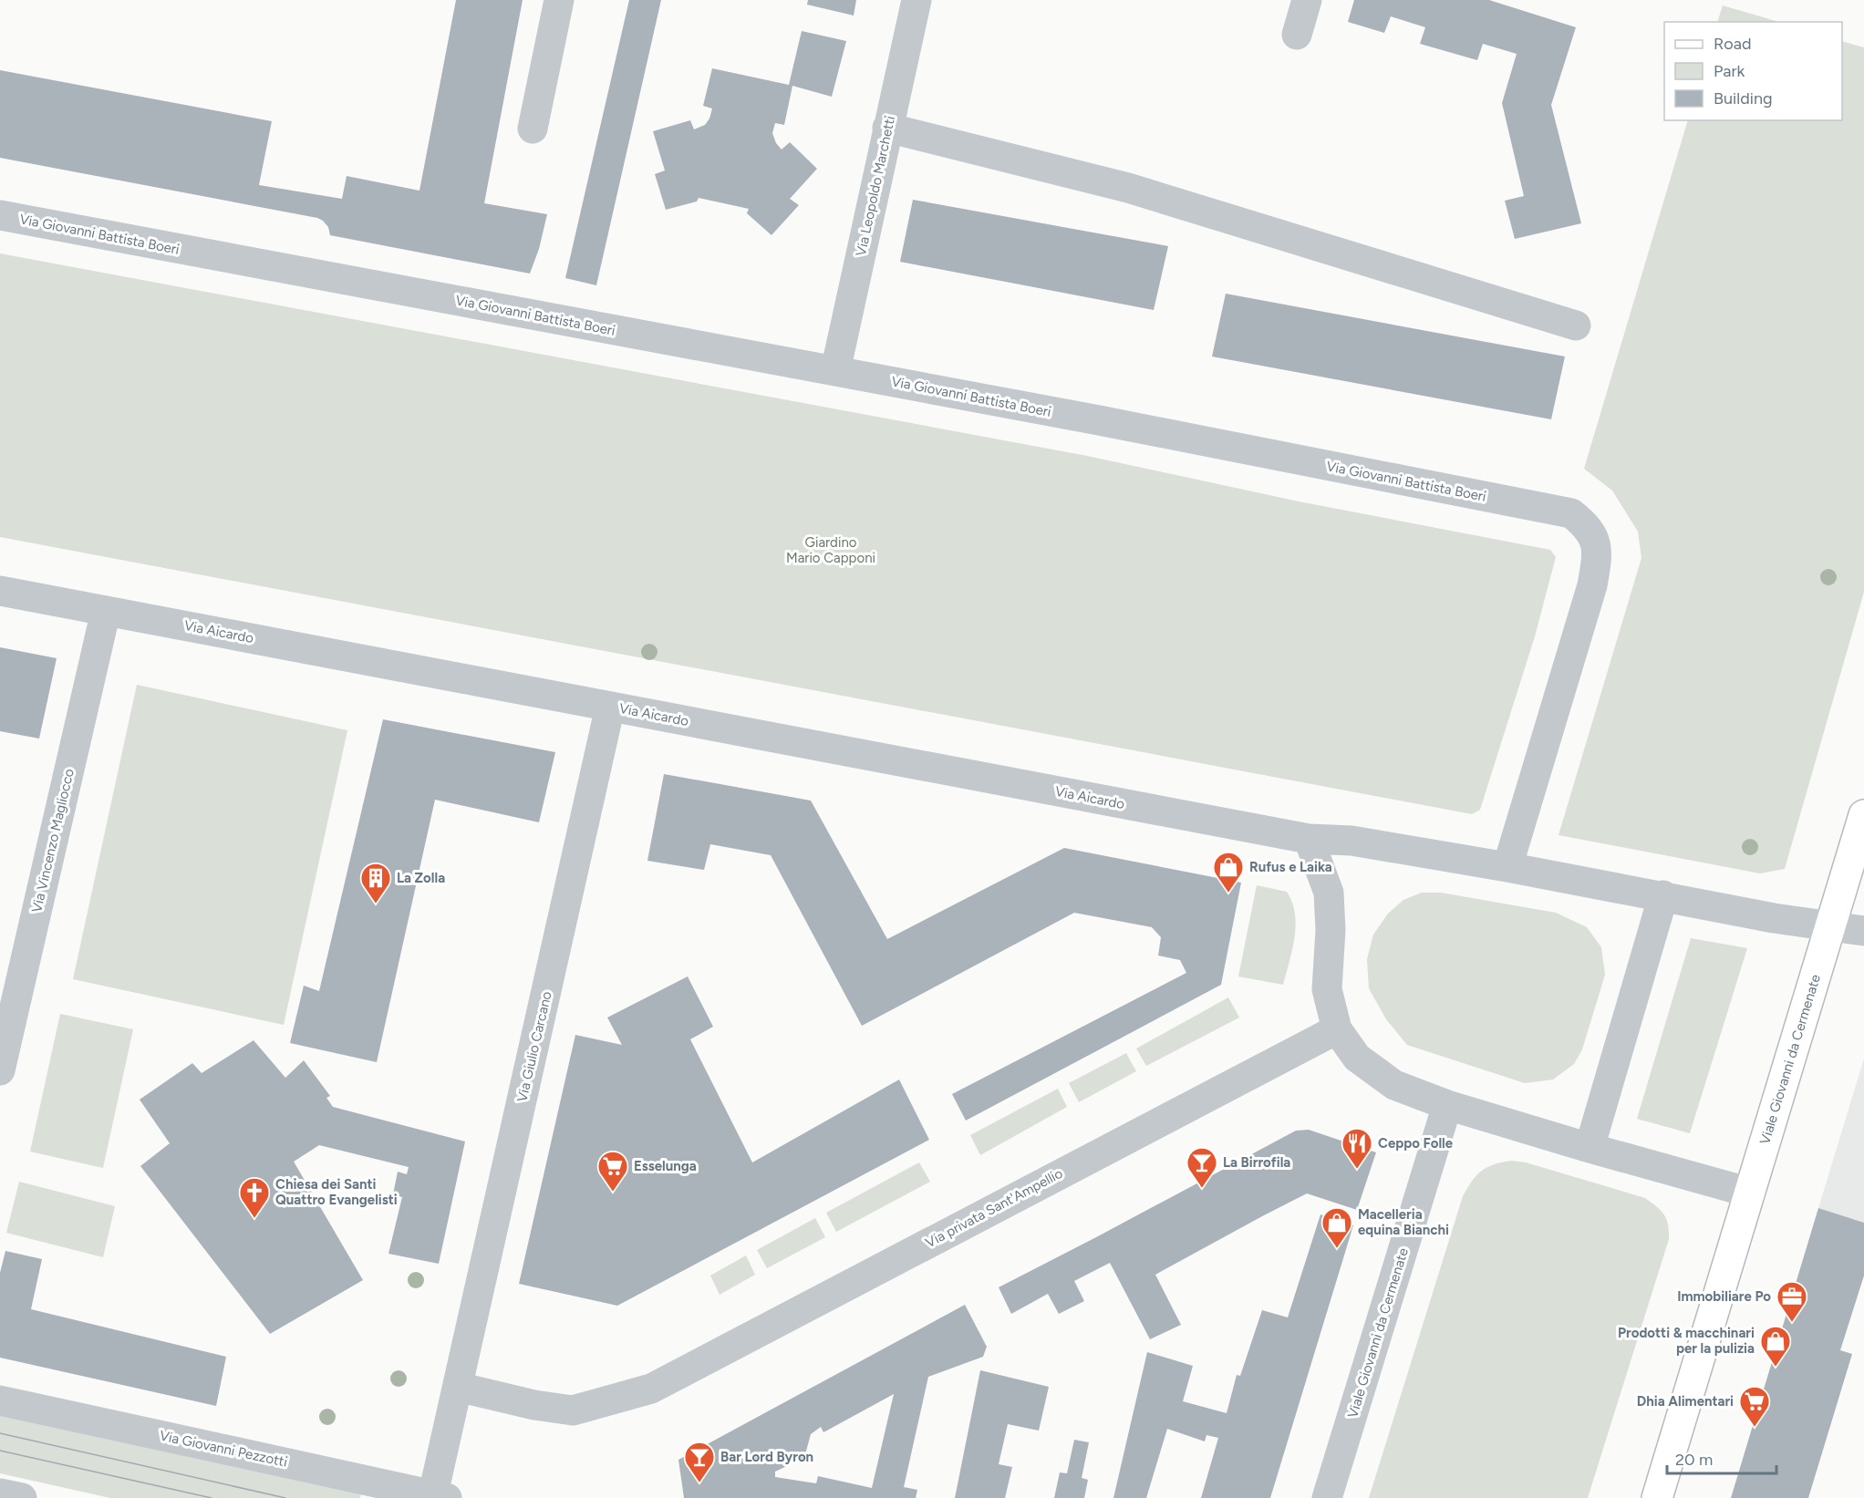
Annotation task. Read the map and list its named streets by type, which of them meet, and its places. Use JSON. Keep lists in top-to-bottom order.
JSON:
{
  "streets": {
    "main road": ["Viale Giovanni da Cermenate"],
    "street": [
      "Via Leopoldo Marchetti",
      "Via Giovanni Battista Boeri",
      "Via Aicardo",
      "Via Vincenzo Magliocco",
      "Via Giulio Carcano",
      "Via privata Sant'Ampellio",
      "Via Giovanni Pezzotti"
    ]
  },
  "crossings": [
    ["Via Leopoldo Marchetti", "Via Giovanni Battista Boeri"],
    ["Via Giovanni Battista Boeri", "Via Aicardo"],
    ["Via Aicardo", "Via Vincenzo Magliocco"],
    ["Via Aicardo", "Via Giulio Carcano"],
    ["Via Giulio Carcano", "Via privata Sant'Ampellio"],
    ["Via Giulio Carcano", "Via Giovanni Pezzotti"]
  ],
  "parks": ["Giardino Mario Capponi"],
  "places": {
    "shop": ["Rufus e Laika", "Macelleria equina Bianchi", "Prodotti & macchinari per la pulizia"],
    "building": ["La Zolla"],
    "restaurant": ["Ceppo Folle"],
    "bar": ["La Birrofila", "Bar Lord Byron"],
    "supermarket": ["Esselunga", "Dhia Alimentari"],
    "church": ["Chiesa dei Santi Quattro Evangelisti"],
    "office": ["Immobiliare Po"]
  },
  "legend": ["Road", "Park", "Building"],
  "scale_bar": "20 m"
}
